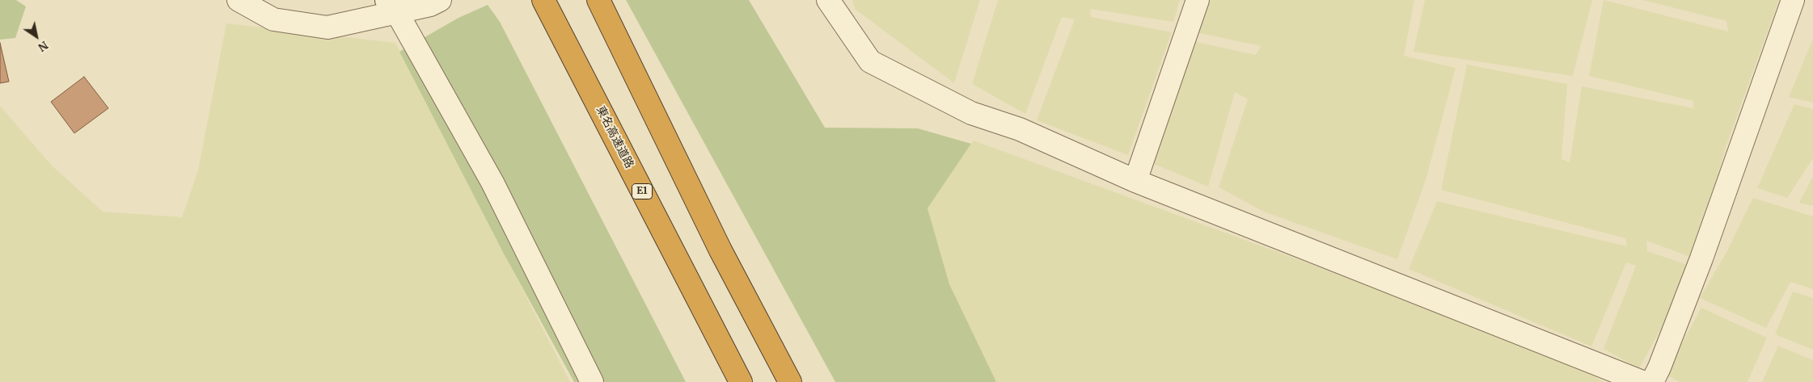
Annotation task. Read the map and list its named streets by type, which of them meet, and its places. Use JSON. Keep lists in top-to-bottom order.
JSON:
{
  "streets": {
    "highway": ["東名高速道路", "E1"]
  },
  "north": "bottom right"
}
